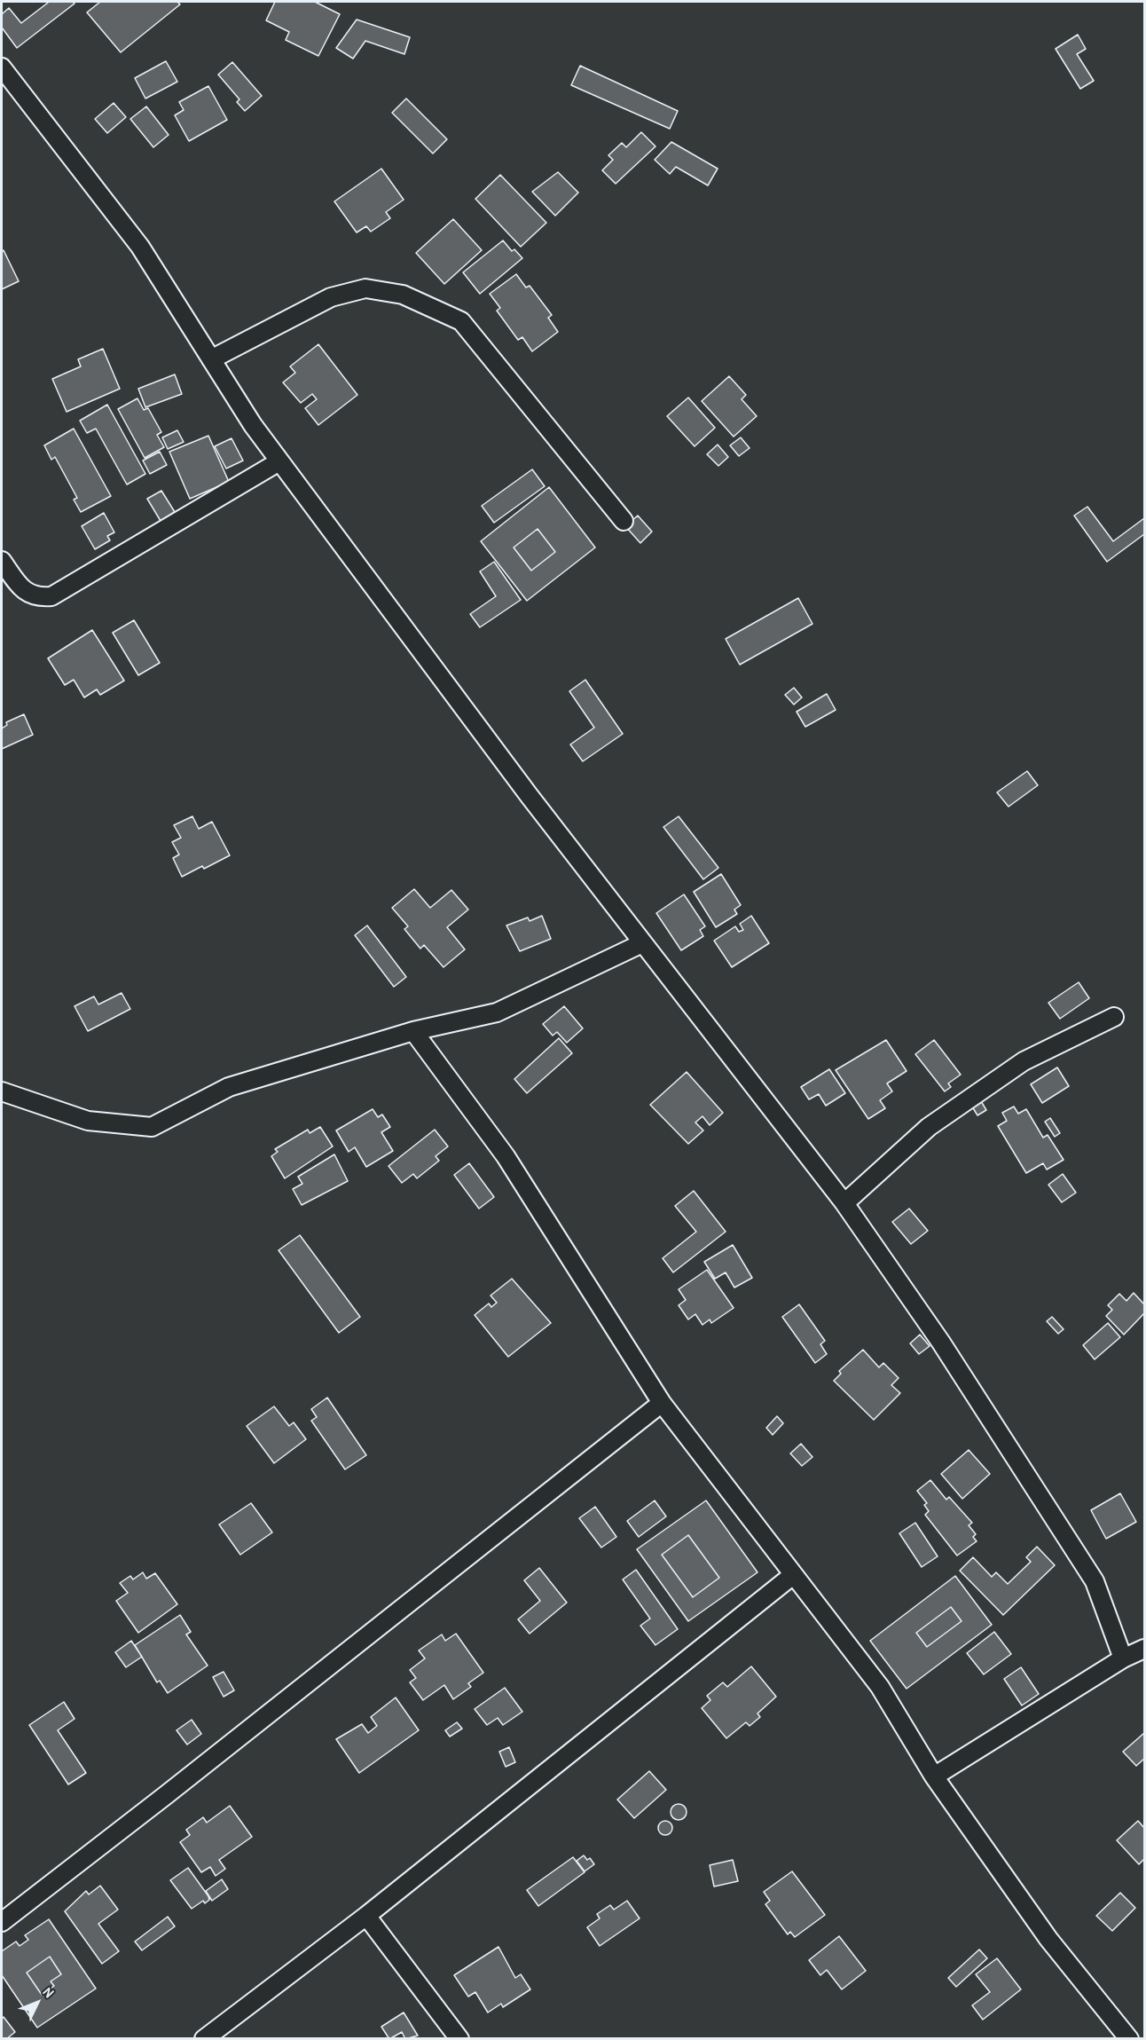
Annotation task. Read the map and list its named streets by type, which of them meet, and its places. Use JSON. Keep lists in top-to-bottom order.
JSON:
{
  "north": "top right"
}
